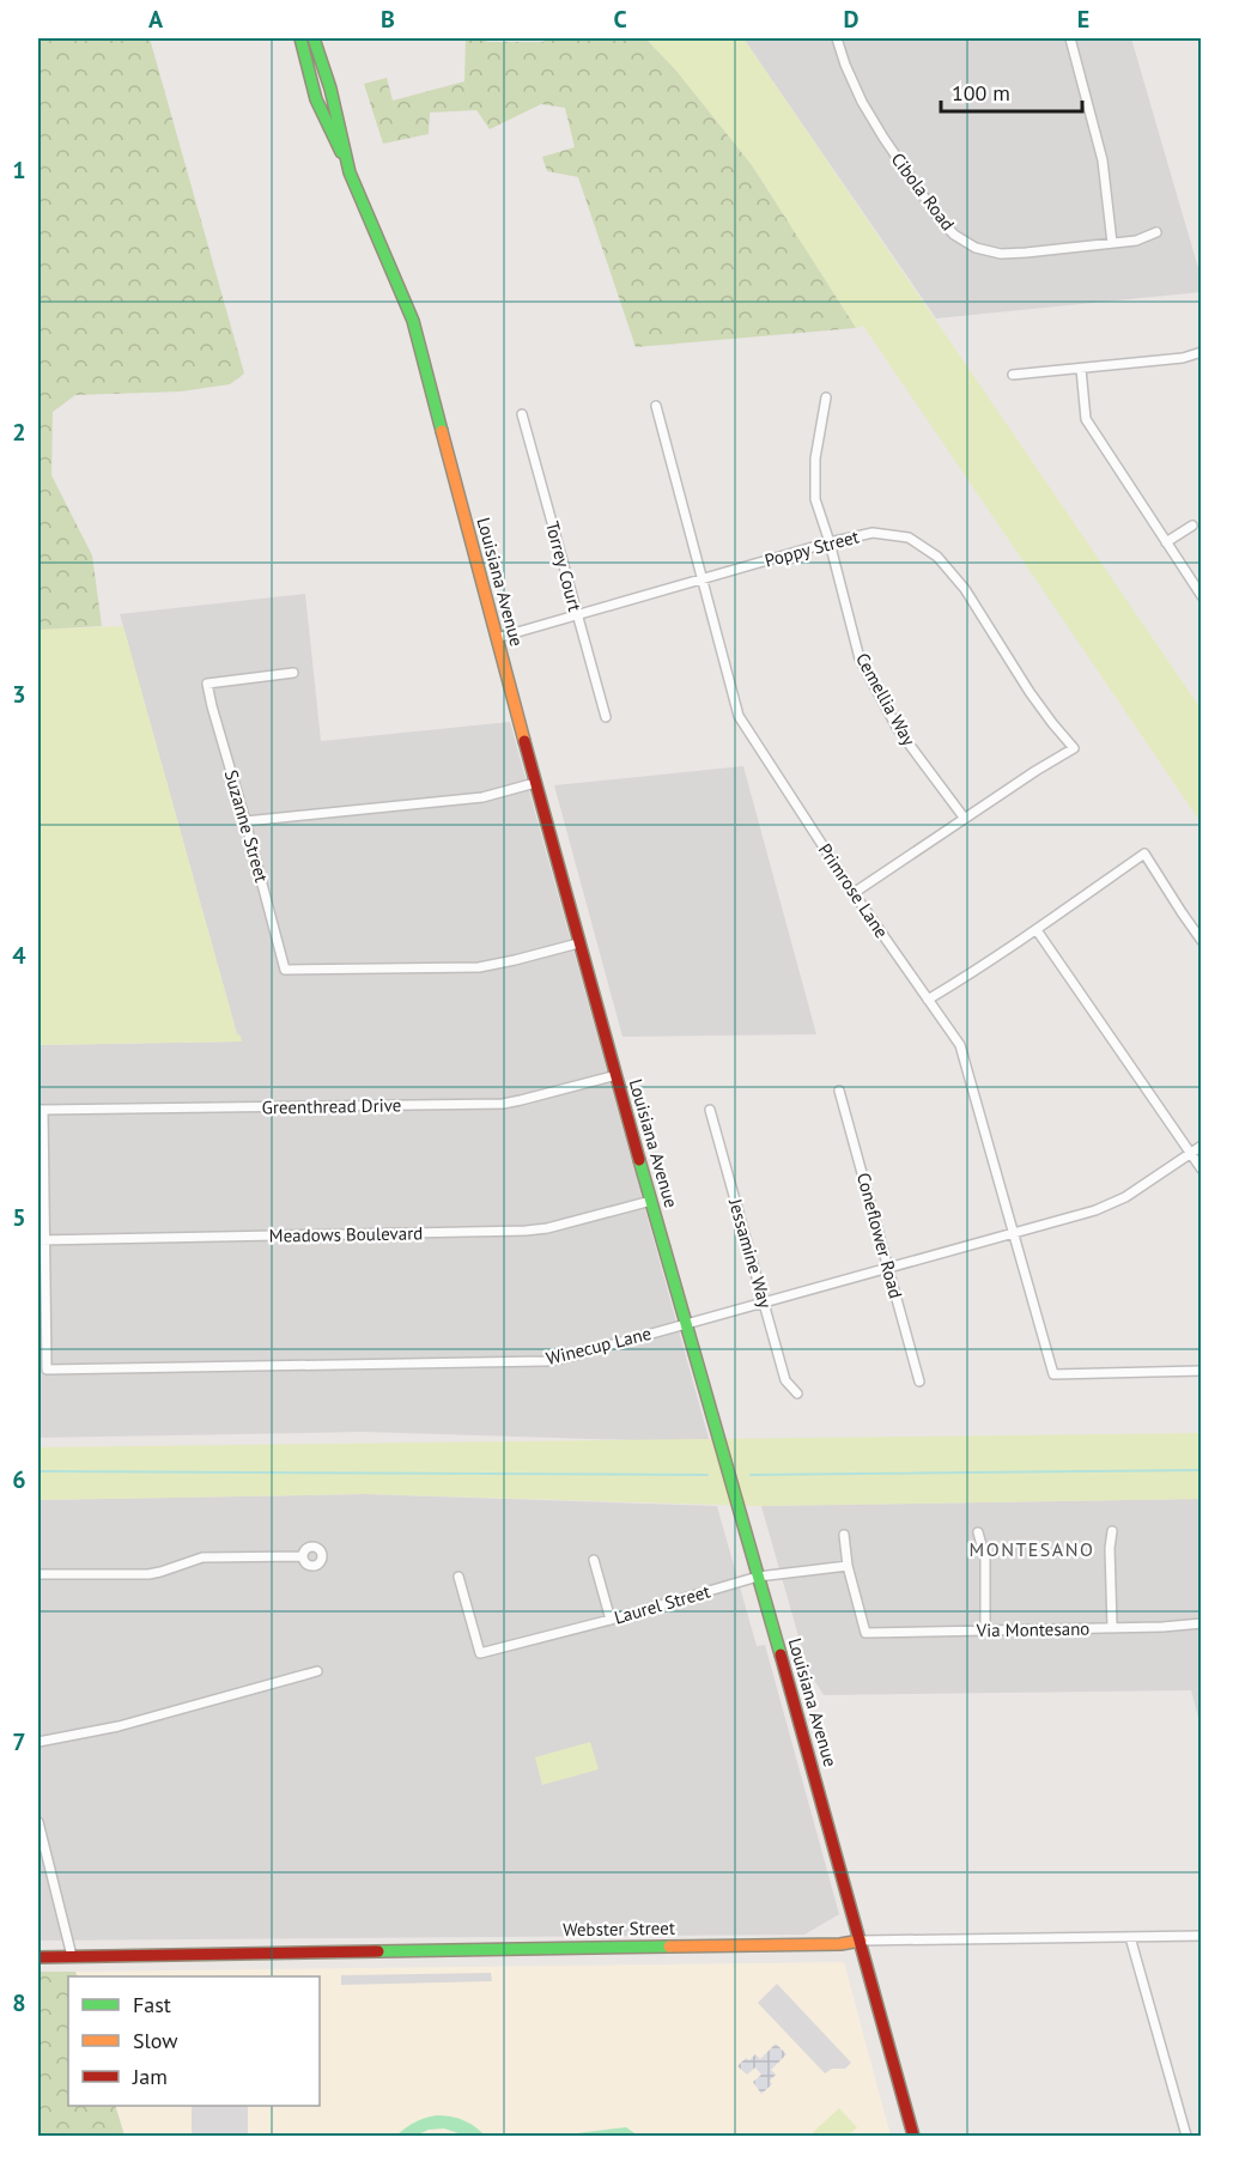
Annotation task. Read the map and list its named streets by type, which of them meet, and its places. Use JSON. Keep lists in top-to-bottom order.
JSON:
{
  "streets": {
    "street": [
      "Cibola Road",
      "Poppy Street",
      "Torrey Court",
      "Louisiana Avenue",
      "Cemellia Way",
      "Suzanne Street",
      "Primrose Lane",
      "Greenthread Drive",
      "Meadows Boulevard",
      "Coneflower Road",
      "Jessamine Way",
      "Winecup Lane",
      "Laurel Street",
      "Via Montesano",
      "Webster Street"
    ]
  },
  "crossings": [
    ["Poppy Street", "Torrey Court"],
    ["Poppy Street", "Louisiana Avenue"],
    ["Poppy Street", "Cemellia Way"],
    ["Poppy Street", "Primrose Lane"],
    ["Louisiana Avenue", "Suzanne Street"],
    ["Louisiana Avenue", "Greenthread Drive"],
    ["Louisiana Avenue", "Meadows Boulevard"],
    ["Louisiana Avenue", "Winecup Lane"],
    ["Louisiana Avenue", "Laurel Street"],
    ["Louisiana Avenue", "Webster Street"],
    ["Primrose Lane", "Winecup Lane"],
    ["Greenthread Drive", "Meadows Boulevard"],
    ["Greenthread Drive", "Winecup Lane"],
    ["Meadows Boulevard", "Winecup Lane"],
    ["Coneflower Road", "Winecup Lane"],
    ["Jessamine Way", "Winecup Lane"],
    ["Laurel Street", "Via Montesano"]
  ],
  "districts": ["MONTESANO"],
  "legend": ["Fast", "Slow", "Jam"],
  "scale_bar": "100 m",
  "grid": {
    "columns": [
      "A",
      "B",
      "C",
      "D",
      "E"
    ],
    "rows": [
      "1",
      "2",
      "3",
      "4",
      "5",
      "6",
      "7",
      "8"
    ]
  }
}
